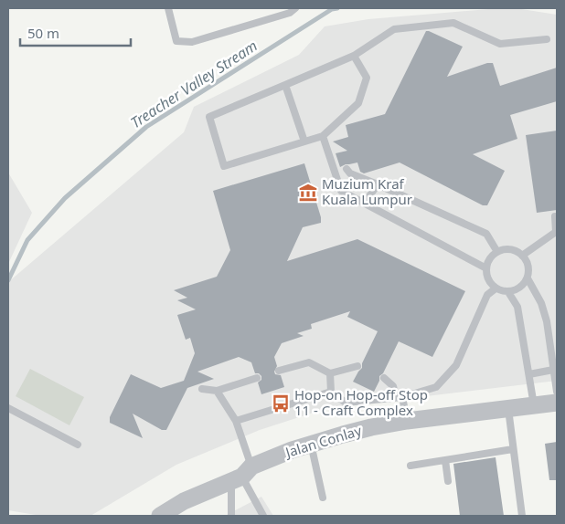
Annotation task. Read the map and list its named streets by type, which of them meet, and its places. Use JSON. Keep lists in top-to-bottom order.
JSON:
{
  "streets": {
    "street": ["Jalan Conlay"]
  },
  "water": ["Treacher Valley Stream"],
  "places": {
    "museum": ["Muzium Kraf Kuala Lumpur"],
    "bus stop": ["Hop-on Hop-off Stop 11 - Craft Complex"]
  },
  "scale_bar": "50 m"
}
